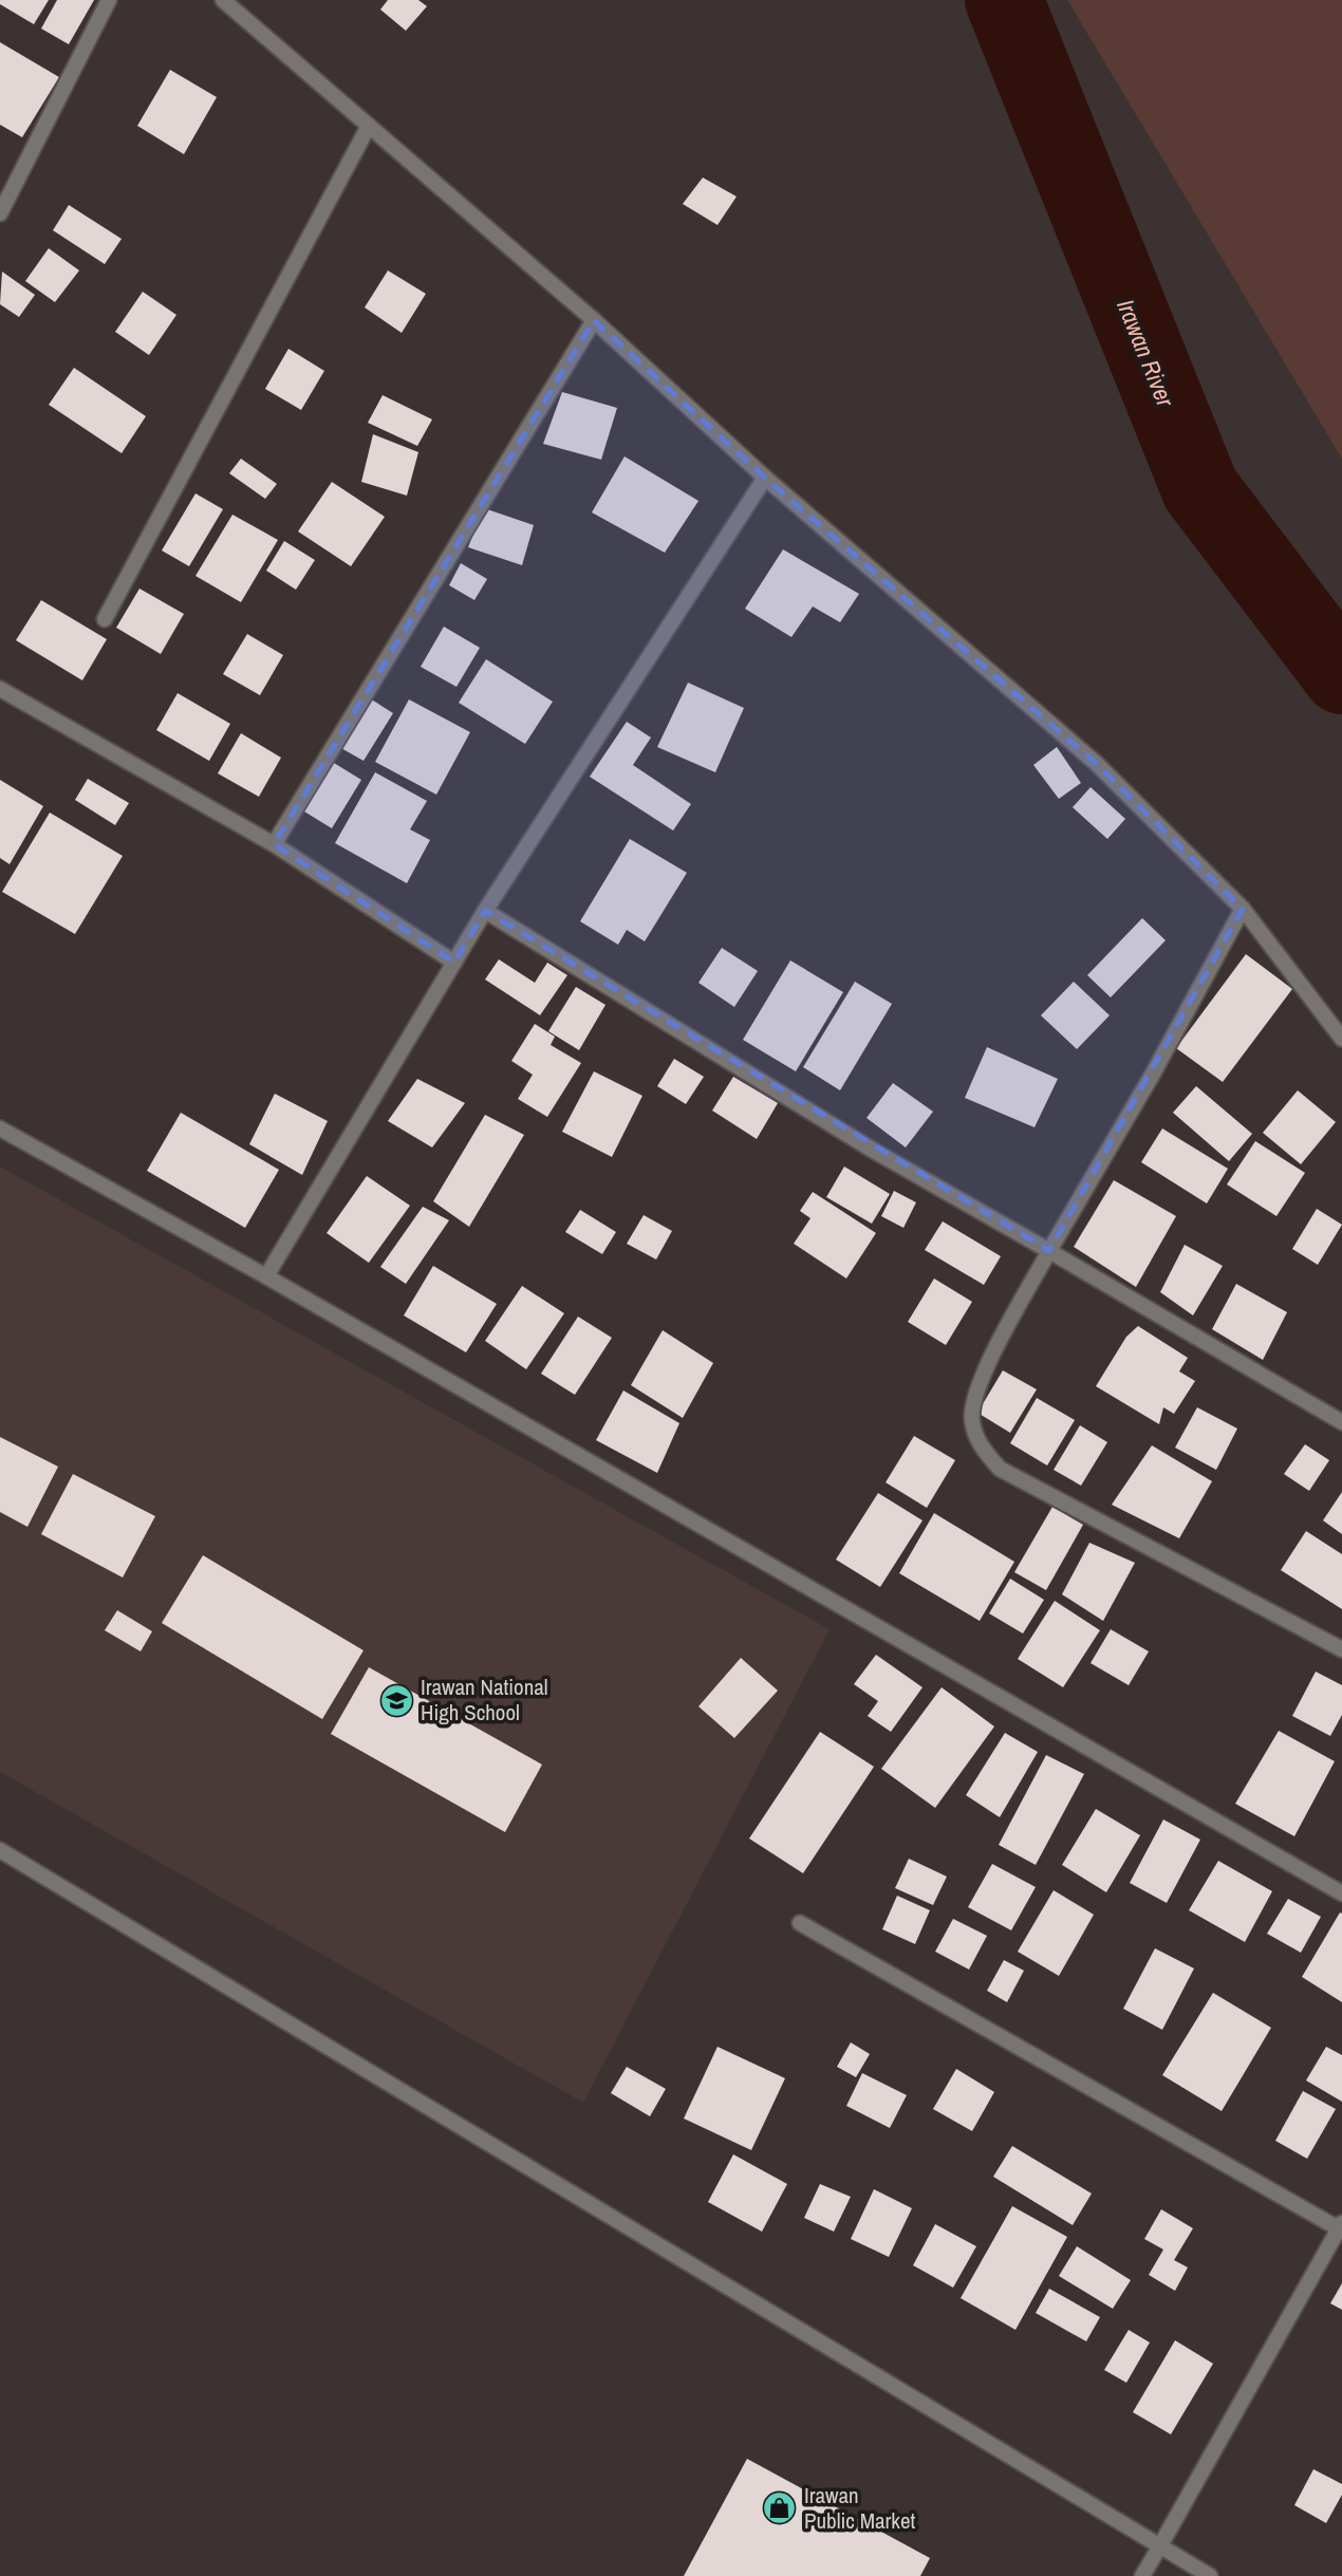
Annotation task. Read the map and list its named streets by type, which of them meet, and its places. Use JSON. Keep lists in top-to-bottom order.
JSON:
{
  "water": ["Irawan River"],
  "places": {
    "school or university": ["Irawan National High School"],
    "shop": ["Irawan Public Market"]
  }
}
